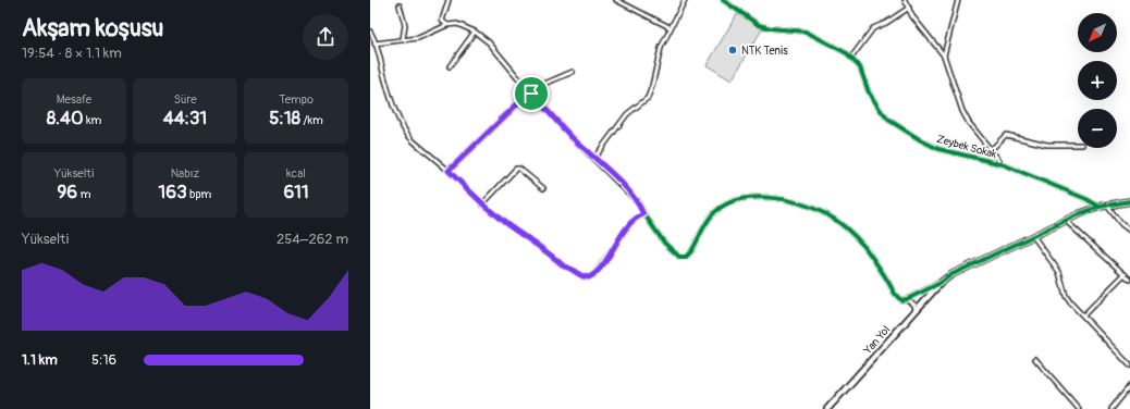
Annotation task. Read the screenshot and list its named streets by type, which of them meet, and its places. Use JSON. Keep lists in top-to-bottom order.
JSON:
{
  "streets": {
    "street": ["Zeybek Sokak", "Yan Yol"]
  },
  "crossings": [
    ["Zeybek Sokak", "Yan Yol"]
  ],
  "places": ["NTK Tenis"],
  "north": "bottom left",
  "page": {
    "heading": ["Akşam koşusu", "19:54 · 8 × 1.1 km"],
    "map_buttons": ["+", "−"],
    "stats": [
      ["Mesafe", "8.40 km"],
      ["Süre", "44:31"],
      ["Tempo", "5:18 /km"],
      ["Yükselti", "96 m"],
      ["Nabız", "163 bpm"],
      ["kcal", "611"]
    ],
    "chart": ["Yükselti", "254–262 m"],
    "list": [
      {
        "name": "1.1 km",
        "note": "5:16"
      }
    ]
  }
}
